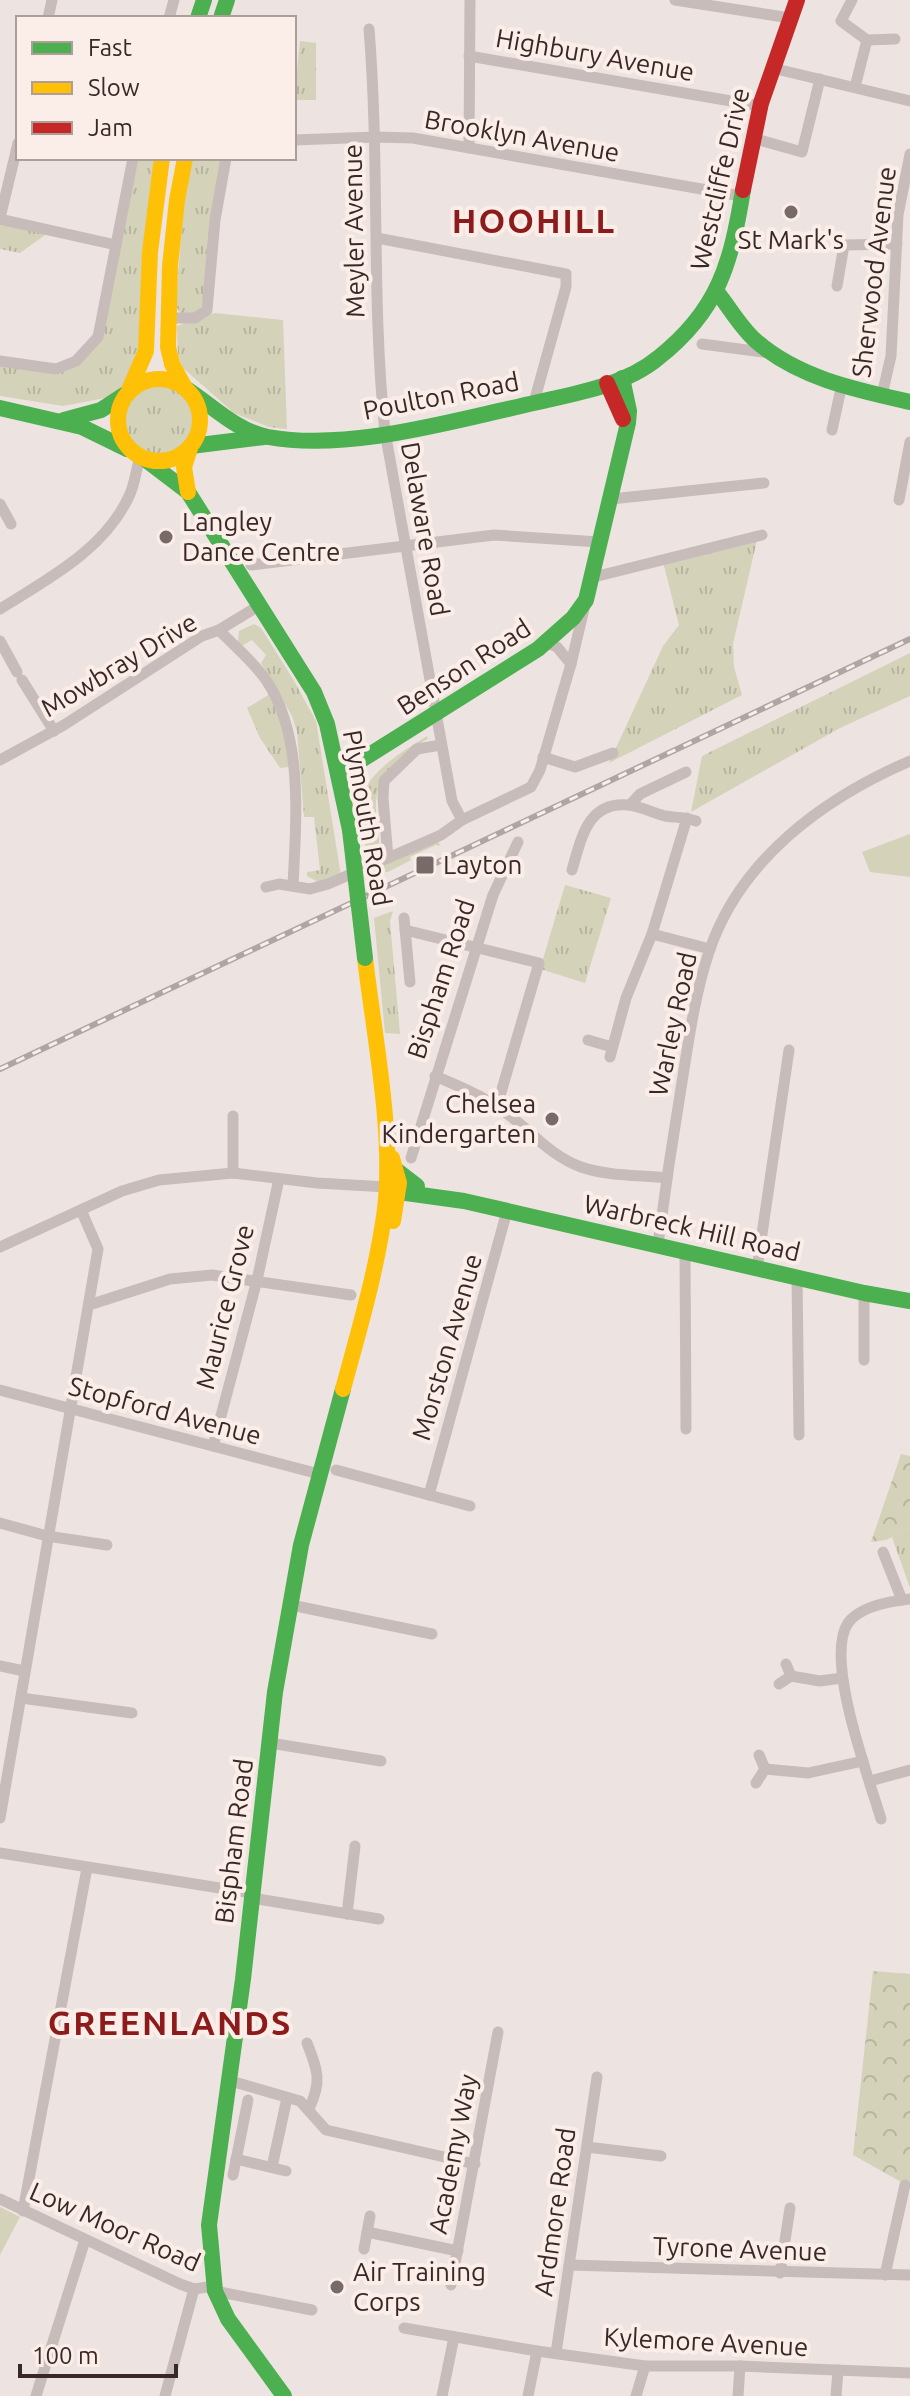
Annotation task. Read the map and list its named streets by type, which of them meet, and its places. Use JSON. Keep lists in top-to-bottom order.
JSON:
{
  "streets": {
    "main road": [
      "Westcliffe Drive",
      "Poulton Road",
      "Benson Road",
      "Plymouth Road",
      "Bispham Road",
      "Warbreck Hill Road"
    ],
    "street": [
      "Highbury Avenue",
      "Brooklyn Avenue",
      "Meyler Avenue",
      "Sherwood Avenue",
      "Delaware Road",
      "Mowbray Drive",
      "Warley Road",
      "Maurice Grove",
      "Morston Avenue",
      "Stopford Avenue",
      "Academy Way",
      "Ardmore Road",
      "Low Moor Road",
      "Tyrone Avenue",
      "Kylemore Avenue"
    ]
  },
  "crossings": [
    ["Highbury Avenue", "Westcliffe Drive"],
    ["Brooklyn Avenue", "Westcliffe Drive"],
    ["Brooklyn Avenue", "Meyler Avenue"],
    ["Westcliffe Drive", "Poulton Road"],
    ["Meyler Avenue", "Poulton Road"],
    ["Meyler Avenue", "Delaware Road"],
    ["Poulton Road", "Delaware Road"],
    ["Poulton Road", "Plymouth Road"],
    ["Delaware Road", "Benson Road"],
    ["Mowbray Drive", "Plymouth Road"],
    ["Benson Road", "Plymouth Road"],
    ["Plymouth Road", "Bispham Road"],
    ["Plymouth Road", "Warbreck Hill Road"],
    ["Bispham Road", "Warbreck Hill Road"],
    ["Bispham Road", "Stopford Avenue"],
    ["Bispham Road", "Low Moor Road"],
    ["Warley Road", "Warbreck Hill Road"],
    ["Warbreck Hill Road", "Morston Avenue"],
    ["Maurice Grove", "Stopford Avenue"],
    ["Morston Avenue", "Stopford Avenue"],
    ["Ardmore Road", "Tyrone Avenue"],
    ["Ardmore Road", "Kylemore Avenue"]
  ],
  "districts": ["HOOHILL", "GREENLANDS"],
  "places": {
    "other": [
      "St Mark's",
      "Langley Dance Centre",
      "Chelsea Kindergarten",
      "Air Training Corps"
    ],
    "transit": ["Layton"]
  },
  "legend": ["Fast", "Slow", "Jam"],
  "scale_bar": "100 m"
}
